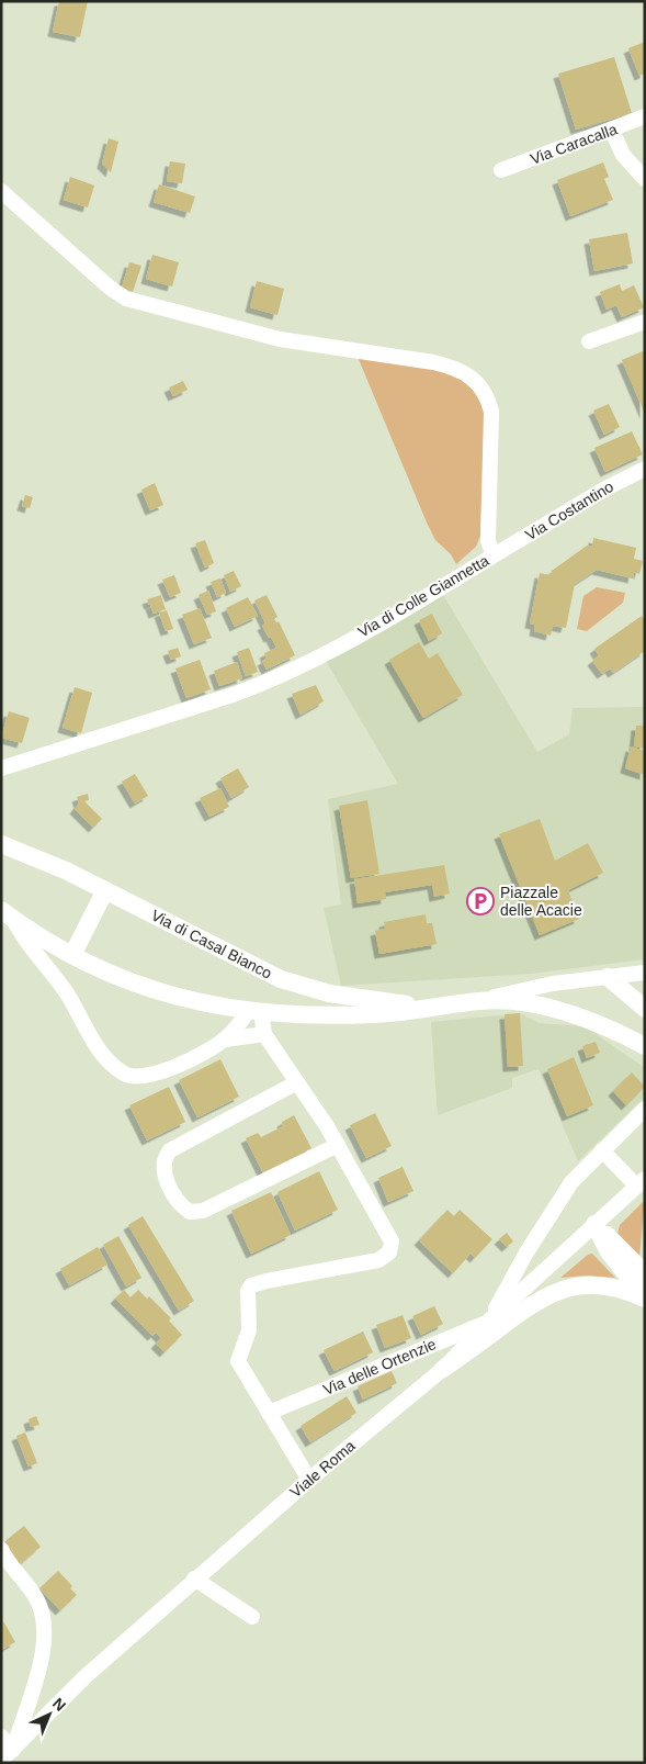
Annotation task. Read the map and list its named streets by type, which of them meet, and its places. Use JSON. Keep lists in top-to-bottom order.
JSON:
{
  "streets": {
    "main road": ["Via di Casal Bianco"],
    "street": [
      "Via Caracalla",
      "Via Costantino",
      "Via di Colle Giannetta",
      "Via delle Ortenzie",
      "Viale Roma"
    ]
  },
  "crossings": [
    ["Via Costantino", "Via di Colle Giannetta"],
    ["Via delle Ortenzie", "Viale Roma"]
  ],
  "places": {
    "parking": ["Piazzale delle Acacie"]
  },
  "north": "top right"
}
